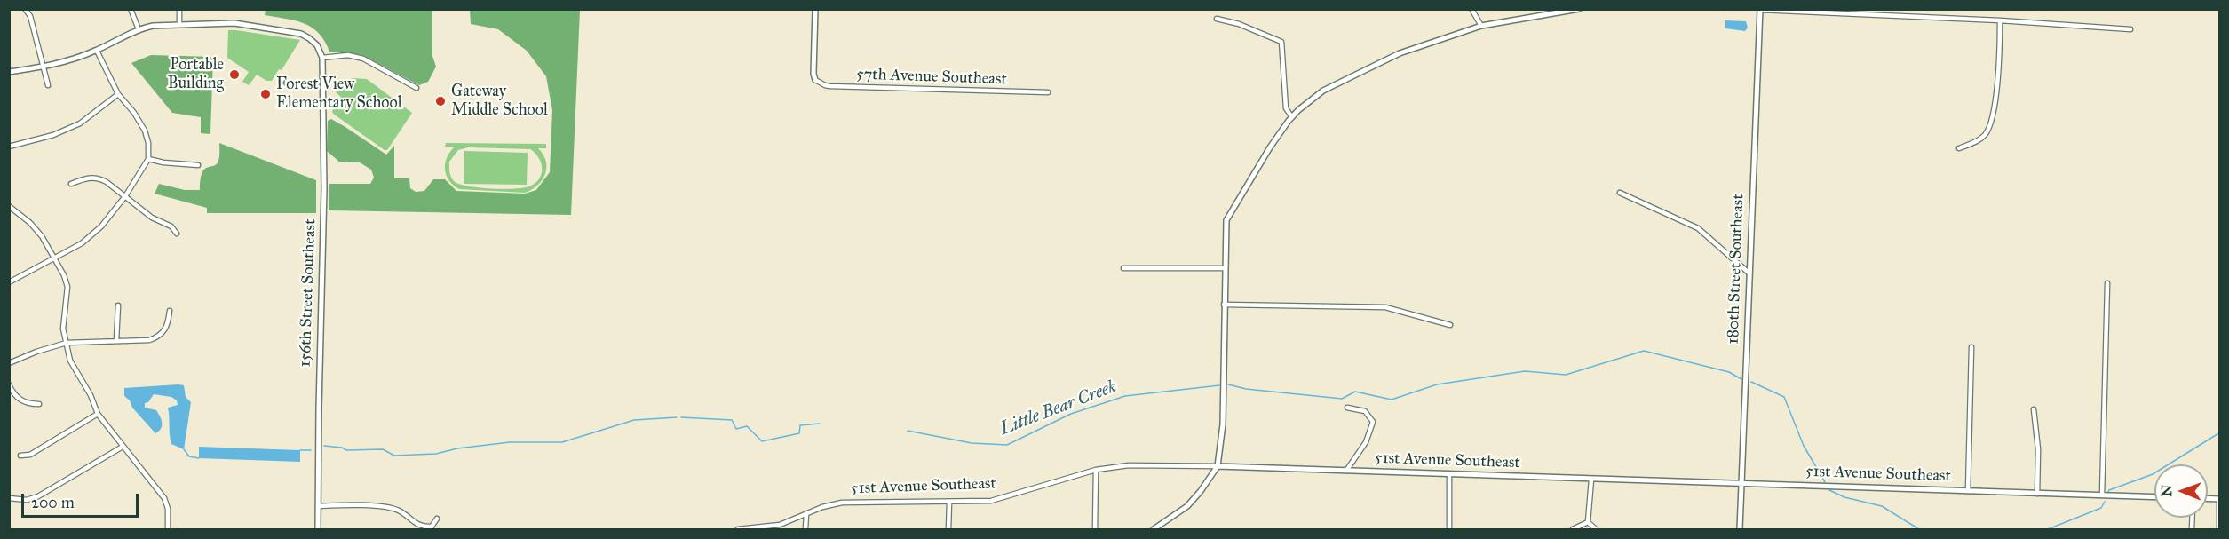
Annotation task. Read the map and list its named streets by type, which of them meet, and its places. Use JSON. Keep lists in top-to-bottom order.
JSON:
{
  "streets": {
    "street": [
      "57th Avenue Southeast",
      "180th Street Southeast",
      "156th Street Southeast",
      "51st Avenue Southeast"
    ]
  },
  "crossings": [
    ["180th Street Southeast", "51st Avenue Southeast"]
  ],
  "water": ["Little Bear Creek"],
  "places": ["Portable Building", "Forest View Elementary School", "Gateway Middle School"],
  "scale_bar": "200 m",
  "north": "left"
}
